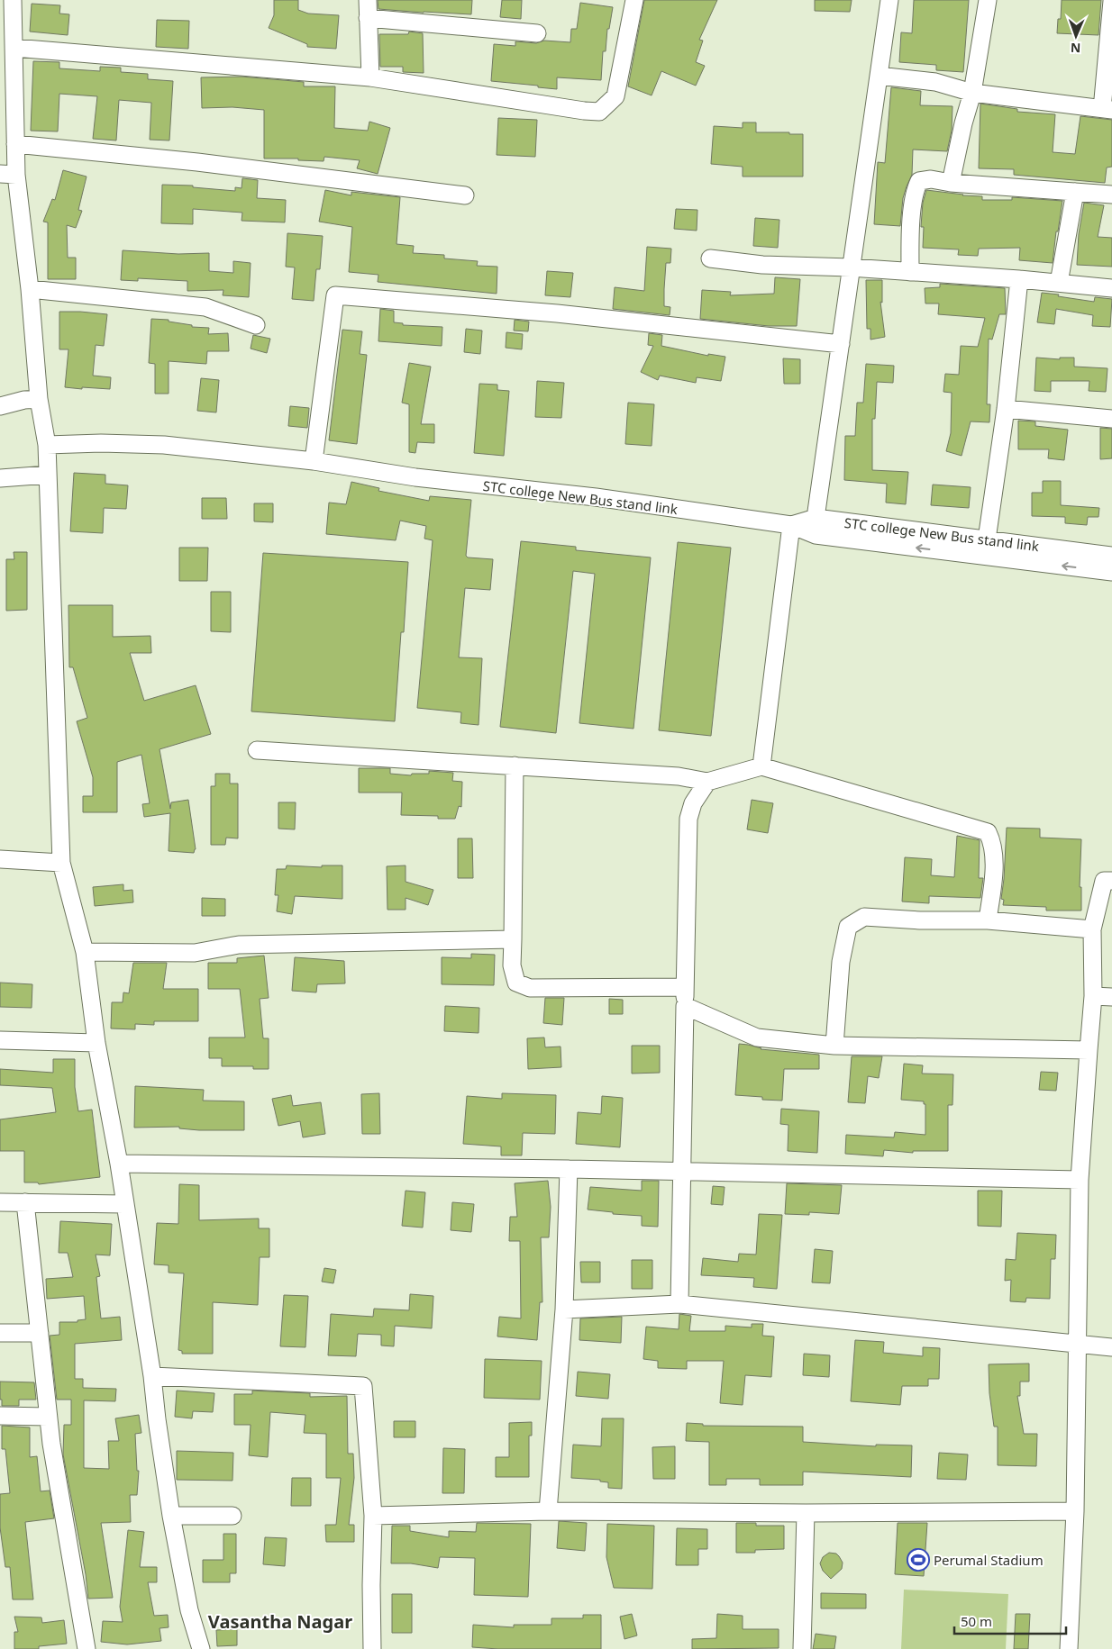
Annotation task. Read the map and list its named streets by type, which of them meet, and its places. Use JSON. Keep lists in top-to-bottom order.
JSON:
{
  "streets": {
    "street": ["STC college New Bus stand link"]
  },
  "districts": ["Vasantha Nagar"],
  "places": {
    "sports": ["Perumal Stadium"]
  },
  "scale_bar": "50 m",
  "north": "bottom"
}
